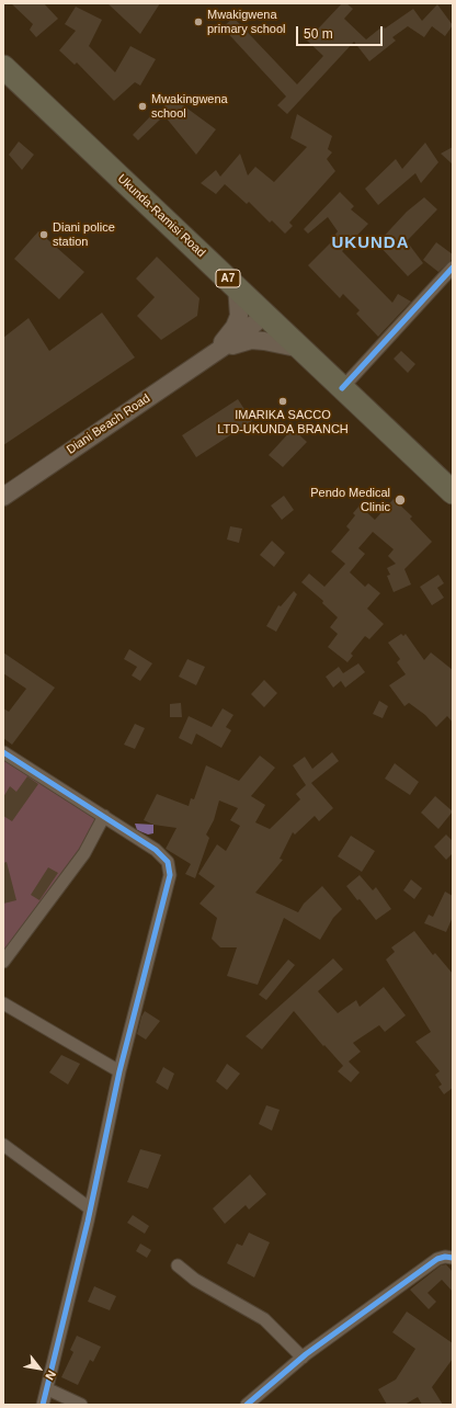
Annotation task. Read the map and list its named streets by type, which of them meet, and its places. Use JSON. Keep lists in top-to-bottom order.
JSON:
{
  "streets": {
    "highway": ["Ukunda-Ramisi Road", "A7"],
    "main road": ["Diani Beach Road"]
  },
  "districts": ["UKUNDA"],
  "places": [
    "Mwakigwena primary school",
    "Mwakingwena school",
    "Diani police station",
    "IMARIKA SACCO LTD-UKUNDA BRANCH",
    "Pendo Medical Clinic"
  ],
  "scale_bar": "50 m",
  "north": "bottom right"
}
